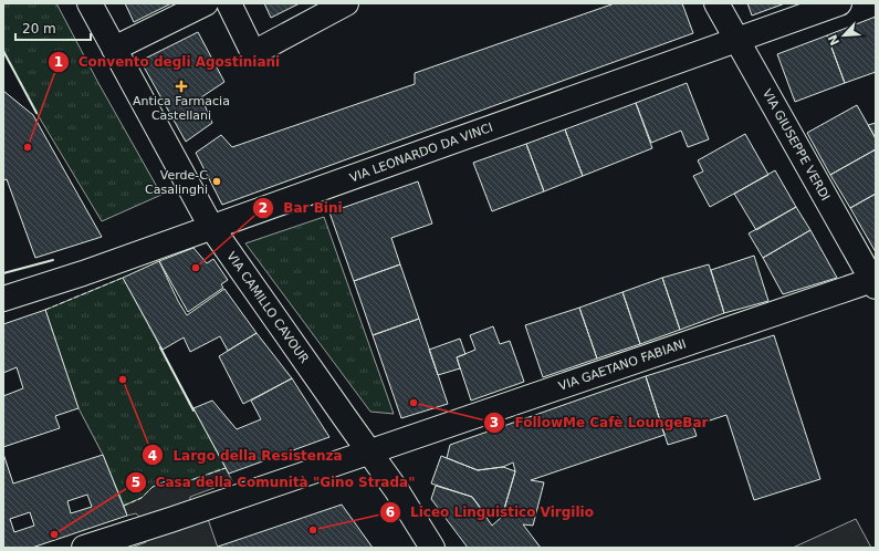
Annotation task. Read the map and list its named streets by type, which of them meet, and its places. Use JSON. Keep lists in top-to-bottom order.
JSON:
{
  "streets": {
    "street": [
      "VIA GIUSEPPE VERDI",
      "VIA LEONARDO DA VINCI",
      "VIA CAMILLO CAVOUR",
      "VIA GAETANO FABIANI"
    ]
  },
  "crossings": [
    ["VIA GIUSEPPE VERDI", "VIA LEONARDO DA VINCI"],
    ["VIA GIUSEPPE VERDI", "VIA GAETANO FABIANI"],
    ["VIA LEONARDO DA VINCI", "VIA CAMILLO CAVOUR"],
    ["VIA CAMILLO CAVOUR", "VIA GAETANO FABIANI"]
  ],
  "places": {
    "health": ["Antica Farmacia Castellani"],
    "other": [
      "Convento degli Agostiniani",
      "Verde-C Casalinghi",
      "Bar Bini",
      "Largo della Resistenza",
      "FollowMe Cafè LoungeBar",
      "Liceo Linguistico Virgilio",
      "Casa della Comunità \"Gino Strada\""
    ]
  },
  "scale_bar": "20 m",
  "north": "bottom left"
}
